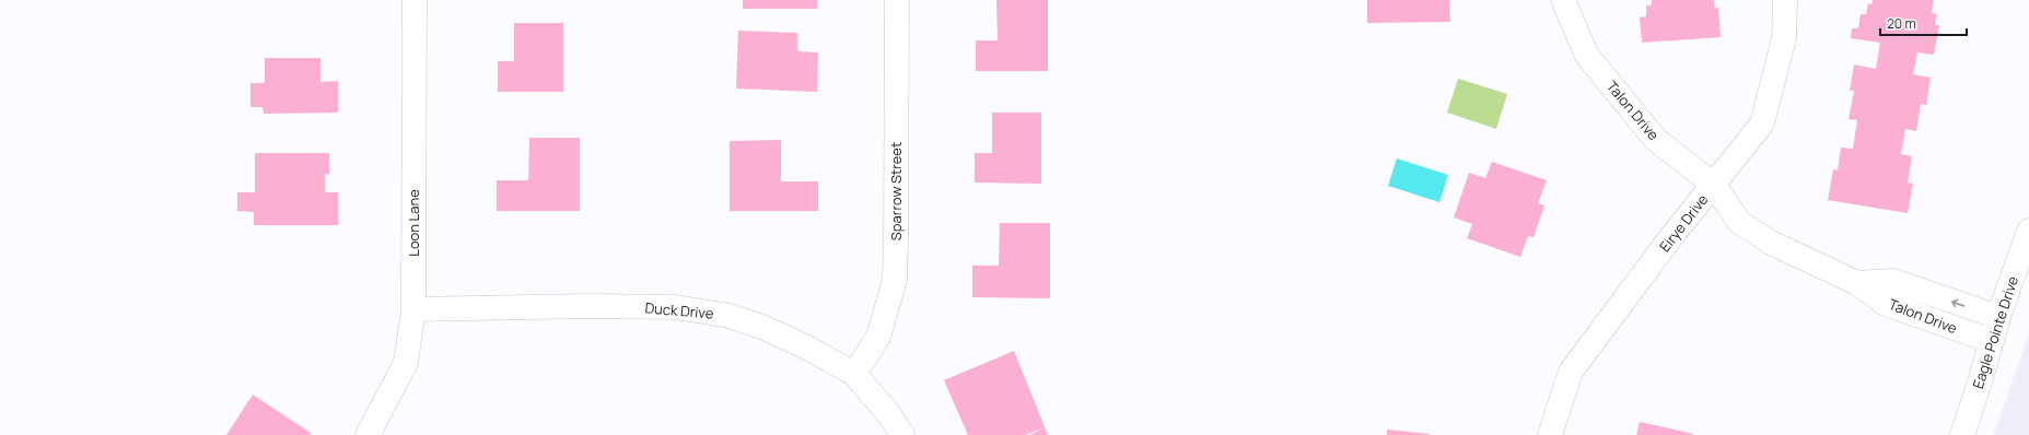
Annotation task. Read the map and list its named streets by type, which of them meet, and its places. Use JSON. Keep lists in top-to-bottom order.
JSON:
{
  "streets": {
    "street": [
      "Talon Drive",
      "Sparrow Street",
      "Loon Lane",
      "Eirye Drive",
      "Duck Drive",
      "Eagle Pointe Drive"
    ]
  },
  "crossings": [
    ["Talon Drive", "Eirye Drive"],
    ["Talon Drive", "Eagle Pointe Drive"],
    ["Sparrow Street", "Duck Drive"],
    ["Loon Lane", "Duck Drive"]
  ],
  "scale_bar": "20 m"
}
